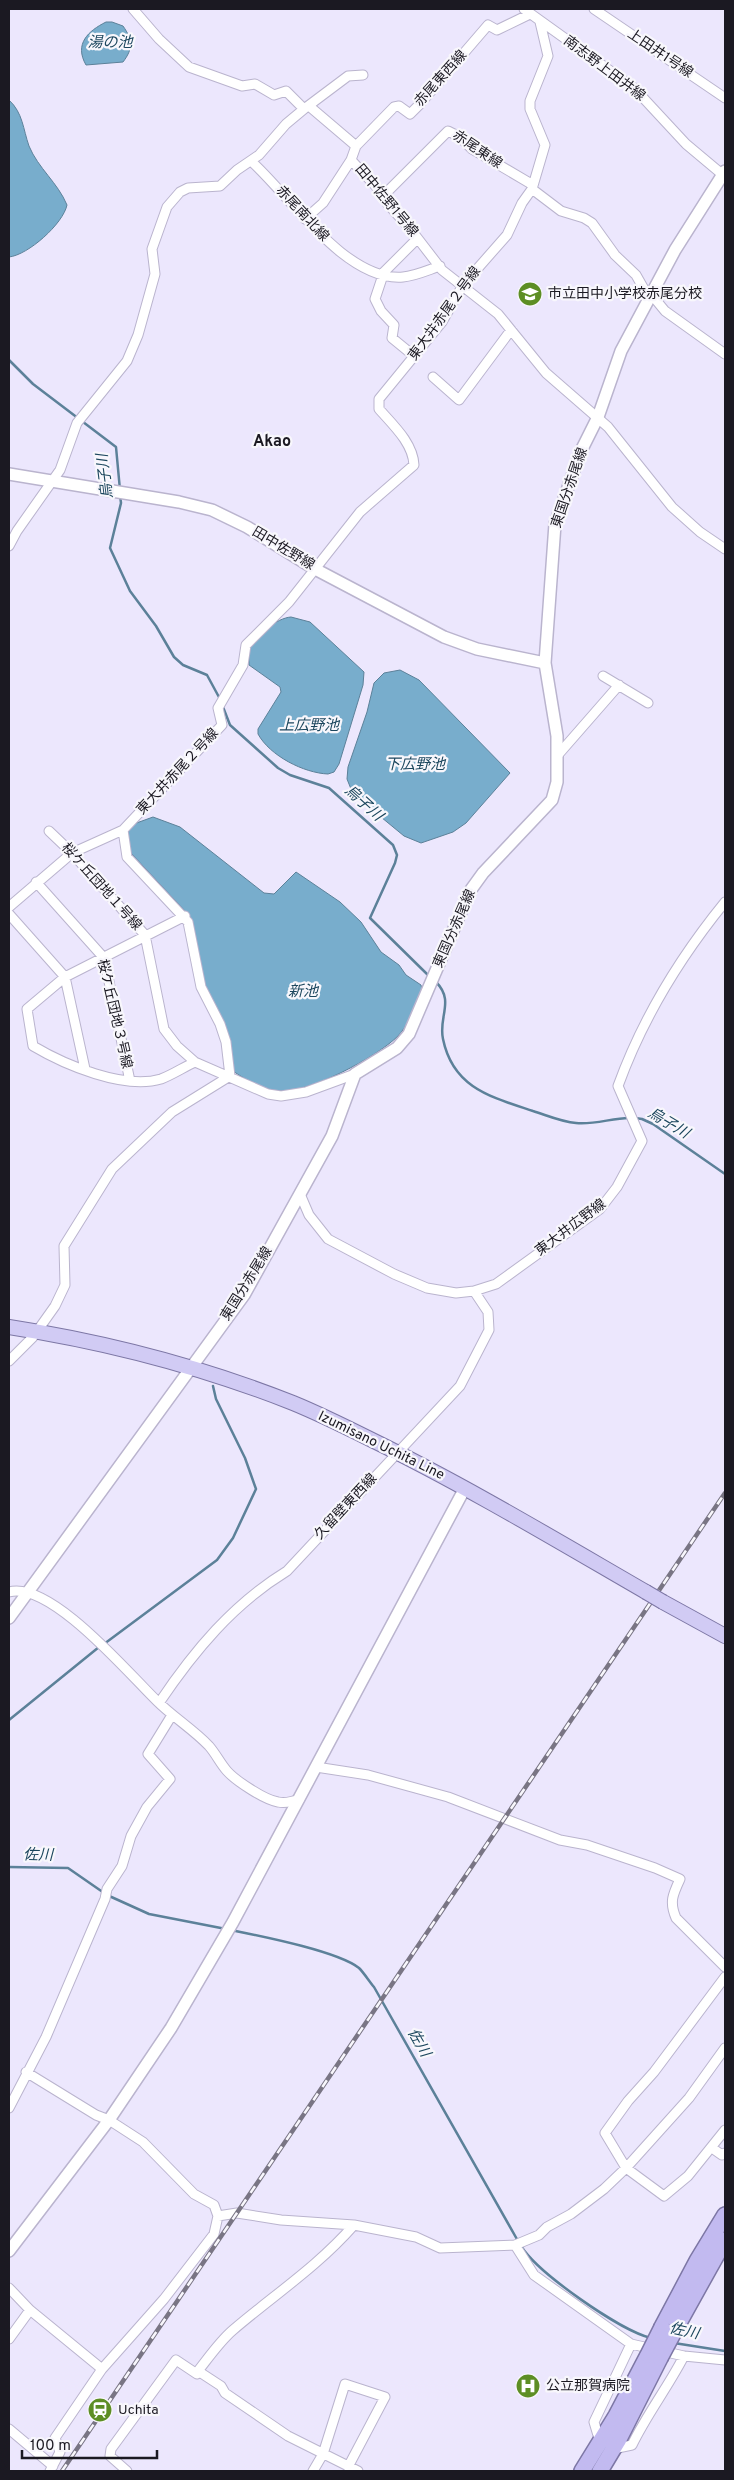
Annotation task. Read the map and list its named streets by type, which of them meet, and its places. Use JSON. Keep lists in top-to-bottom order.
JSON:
{
  "streets": {
    "main road": ["Izumisano Uchita Line"],
    "street": [
      "上田井1号線",
      "南志野上田井線",
      "赤尾東西線",
      "赤尾東線",
      "田中佐野1号線",
      "赤尾南北線",
      "東大井赤尾２号線",
      "東国分赤尾線",
      "田中佐野線",
      "桜ケ丘団地１号線",
      "桜ケ丘団地３号線",
      "東大井広野線",
      "久留壁東西線"
    ]
  },
  "crossings": [
    ["南志野上田井線", "赤尾東西線"],
    ["南志野上田井線", "東大井赤尾２号線"],
    ["南志野上田井線", "東国分赤尾線"],
    ["赤尾東西線", "田中佐野1号線"],
    ["赤尾東西線", "東大井赤尾２号線"],
    ["赤尾東線", "田中佐野1号線"],
    ["赤尾東線", "東大井赤尾２号線"],
    ["赤尾東線", "東国分赤尾線"],
    ["田中佐野1号線", "東大井赤尾２号線"],
    ["田中佐野1号線", "東国分赤尾線"],
    ["東大井赤尾２号線", "田中佐野線"],
    ["東国分赤尾線", "田中佐野線"],
    ["東国分赤尾線", "桜ケ丘団地１号線"],
    ["東国分赤尾線", "東大井広野線"],
    ["東国分赤尾線", "Izumisano Uchita Line"],
    ["東大井広野線", "久留壁東西線"],
    ["Izumisano Uchita Line", "久留壁東西線"]
  ],
  "districts": ["Akao"],
  "water": [
    "湯の池",
    "烏子川",
    "上広野池",
    "下広野池",
    "新池",
    "佐川"
  ],
  "places": {
    "school or university": ["市立田中小学校赤尾分校"],
    "hospital": ["公立那賀病院"],
    "station": ["Uchita"]
  },
  "scale_bar": "100 m"
}
